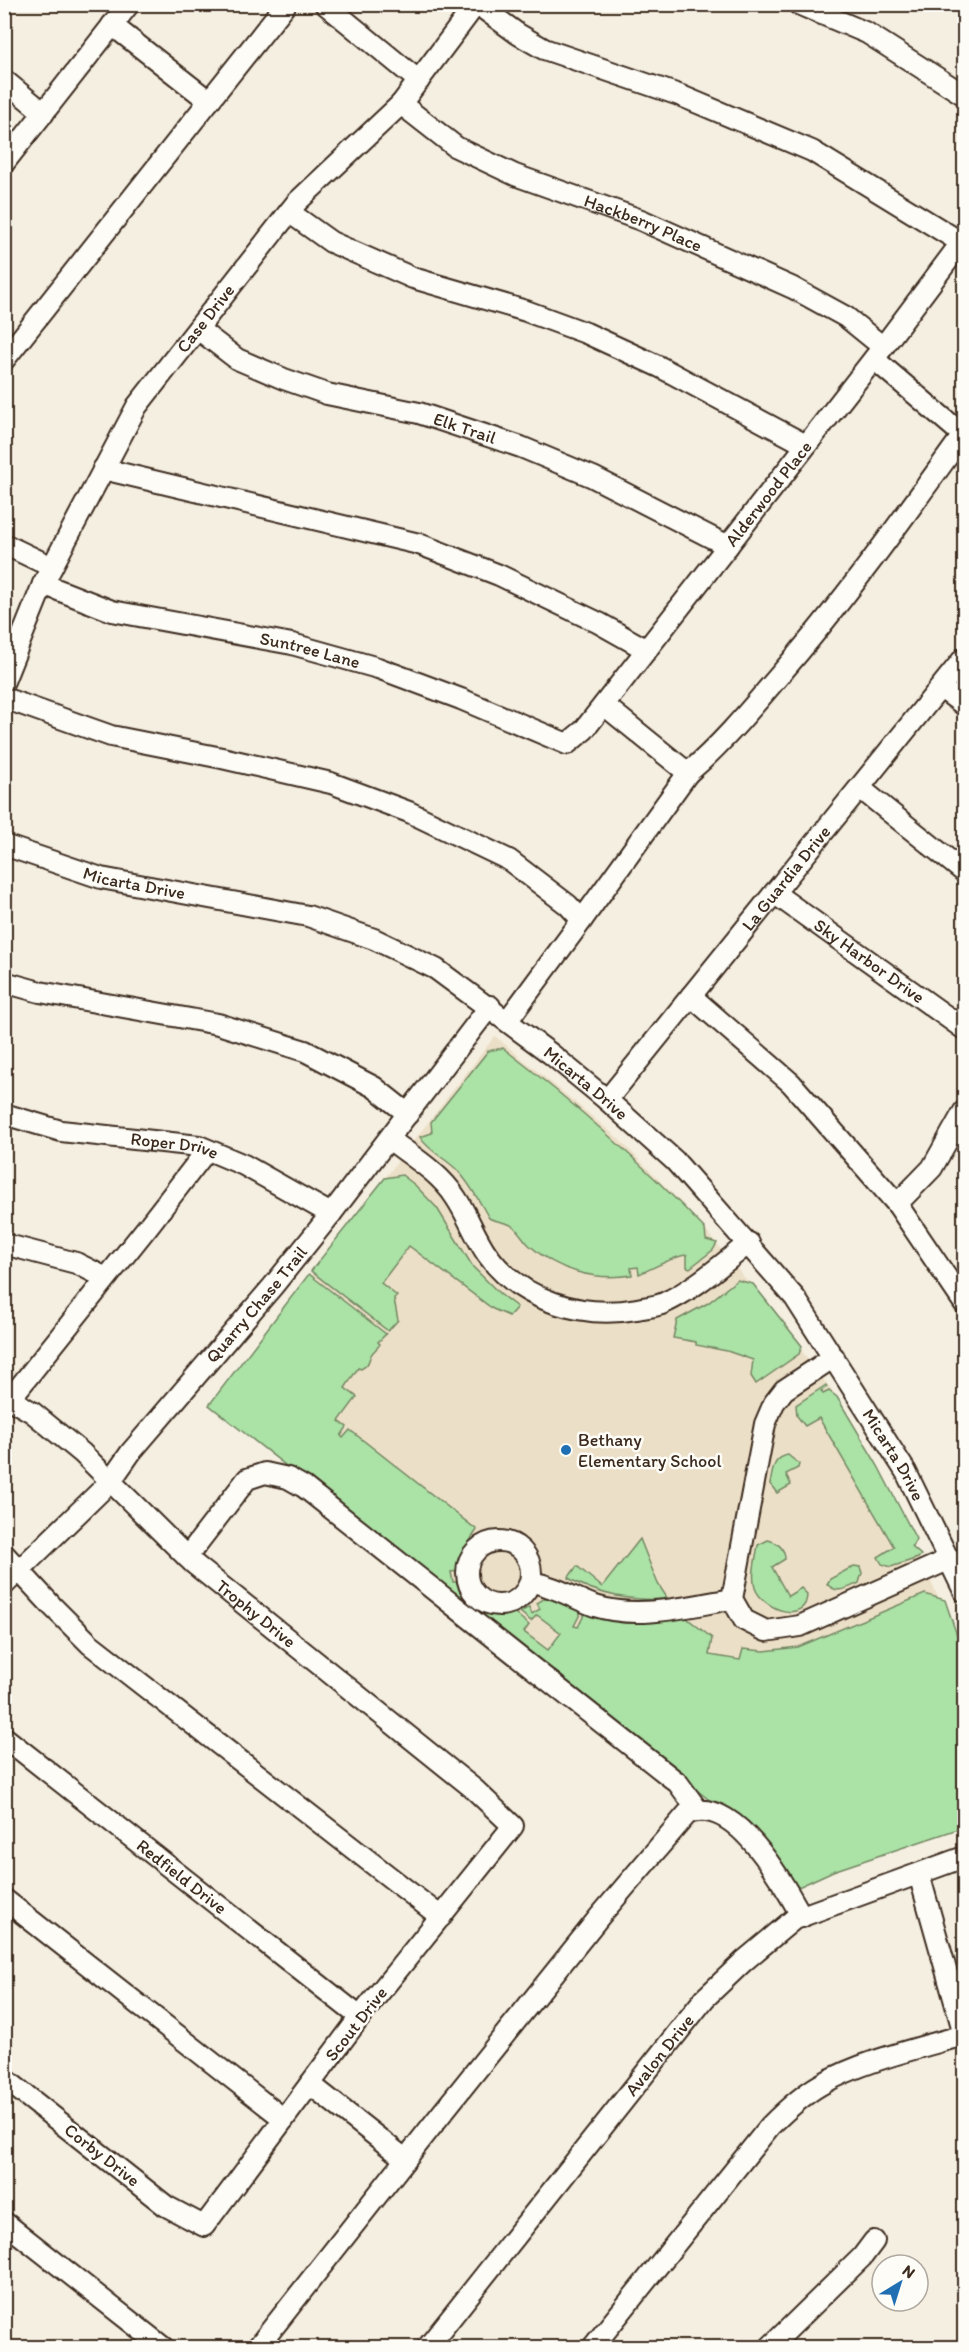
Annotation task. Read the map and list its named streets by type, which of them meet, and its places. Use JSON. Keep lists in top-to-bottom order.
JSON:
{
  "streets": {
    "street": [
      "Hackberry Place",
      "Case Drive",
      "Elk Trail",
      "Alderwood Place",
      "Suntree Lane",
      "La Guardia Drive",
      "Micarta Drive",
      "Sky Harbor Drive",
      "Roper Drive",
      "Quarry Chase Trail",
      "Trophy Drive",
      "Redfield Drive",
      "Scout Drive",
      "Avalon Drive",
      "Corby Drive"
    ]
  },
  "crossings": [
    ["Hackberry Place", "Case Drive"],
    ["Hackberry Place", "Alderwood Place"],
    ["Case Drive", "Elk Trail"],
    ["Case Drive", "Suntree Lane"],
    ["Elk Trail", "Alderwood Place"],
    ["Alderwood Place", "Suntree Lane"],
    ["La Guardia Drive", "Micarta Drive"],
    ["La Guardia Drive", "Sky Harbor Drive"],
    ["Micarta Drive", "Quarry Chase Trail"],
    ["Roper Drive", "Quarry Chase Trail"],
    ["Quarry Chase Trail", "Trophy Drive"],
    ["Trophy Drive", "Scout Drive"],
    ["Redfield Drive", "Scout Drive"],
    ["Scout Drive", "Corby Drive"]
  ],
  "places": ["Bethany Elementary School"],
  "north": "top right"
}
